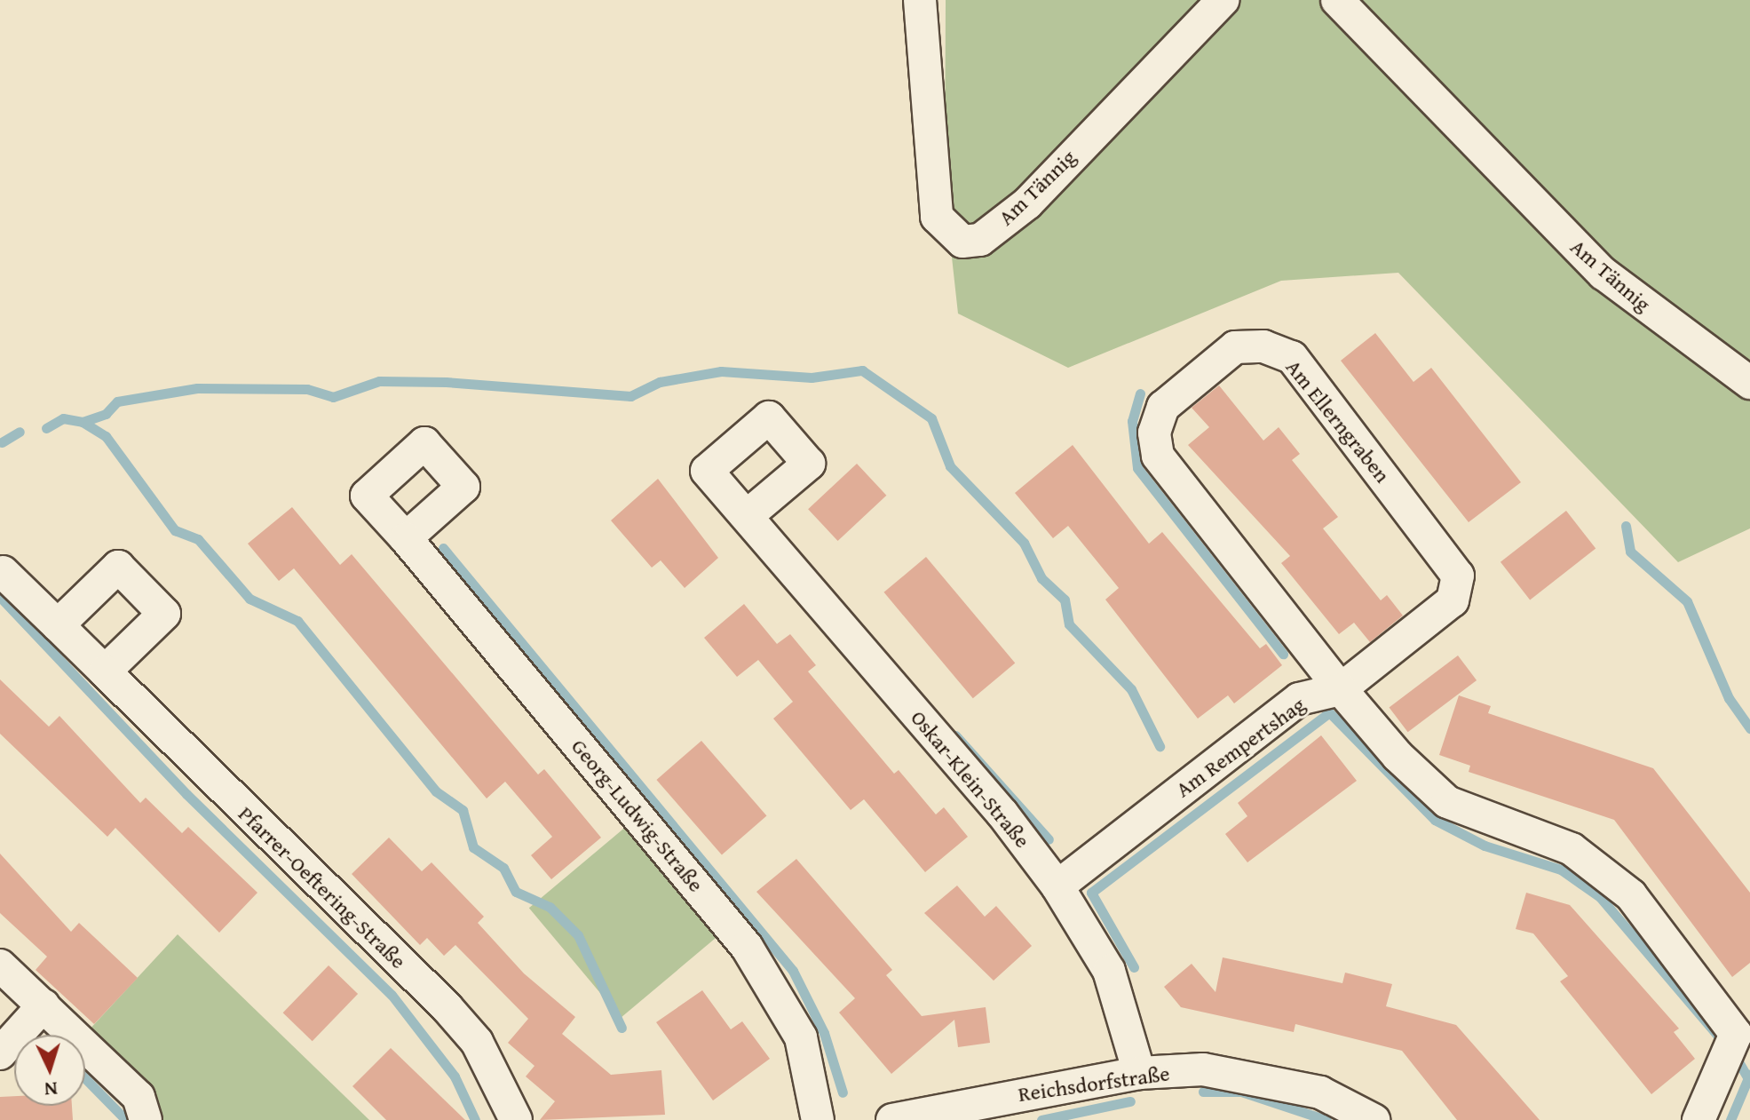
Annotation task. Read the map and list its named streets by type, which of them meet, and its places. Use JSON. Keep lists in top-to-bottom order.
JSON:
{
  "streets": {
    "street": [
      "Am Tännig",
      "Am Ellerngraben",
      "Am Rempertshag",
      "Oskar-Klein-Straße",
      "Georg-Ludwig-Straße",
      "Pfarrer-Oeftering-Straße",
      "Reichsdorfstraße"
    ]
  },
  "crossings": [
    ["Am Ellerngraben", "Am Rempertshag"],
    ["Am Rempertshag", "Oskar-Klein-Straße"],
    ["Oskar-Klein-Straße", "Reichsdorfstraße"]
  ],
  "north": "bottom"
}
